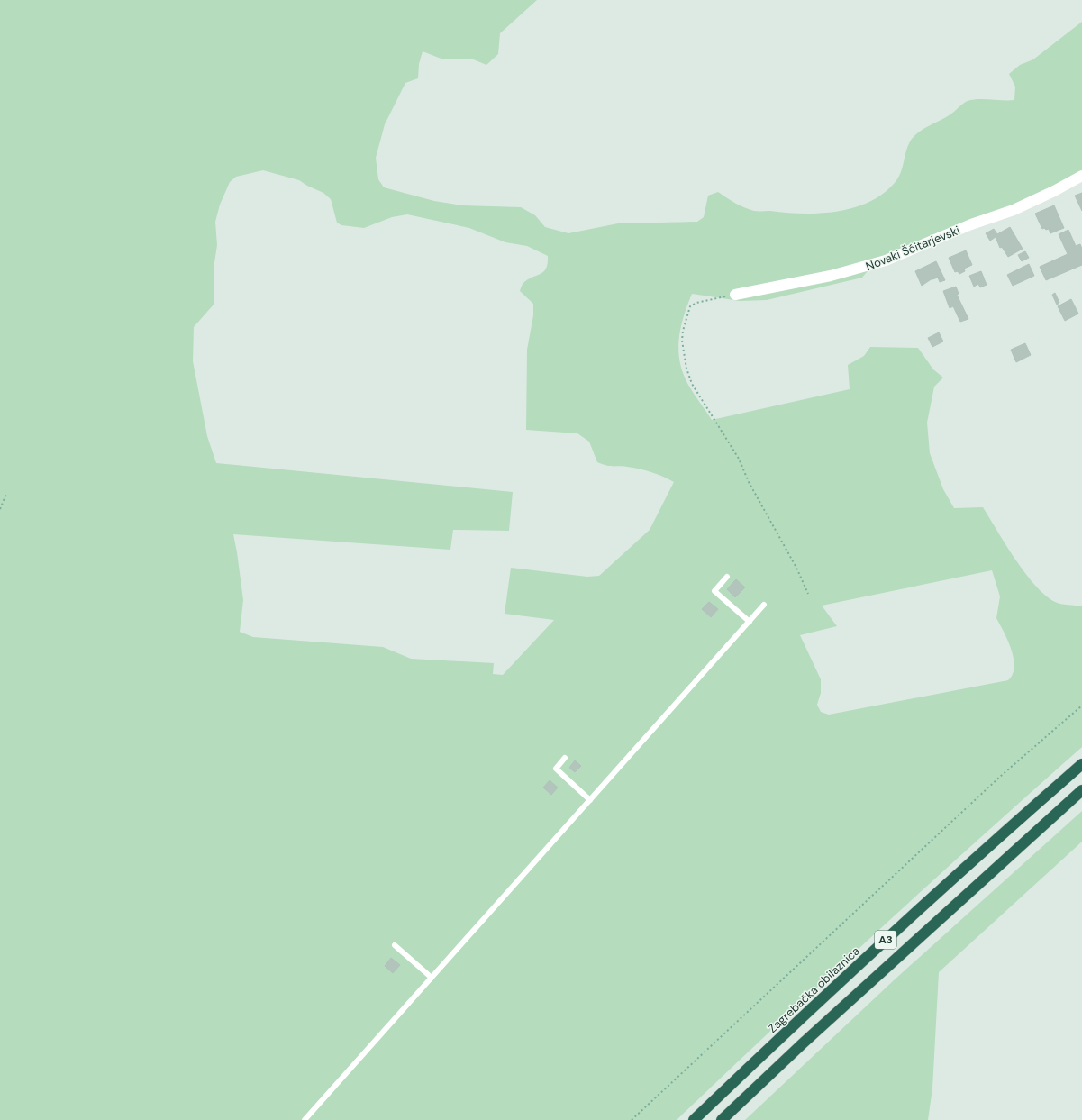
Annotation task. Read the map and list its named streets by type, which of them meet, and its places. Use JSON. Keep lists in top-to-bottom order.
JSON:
{
  "streets": {
    "highway": ["A3", "Zagrebačka obilaznica"],
    "street": ["Novaki Šćitarjevski"]
  }
}
